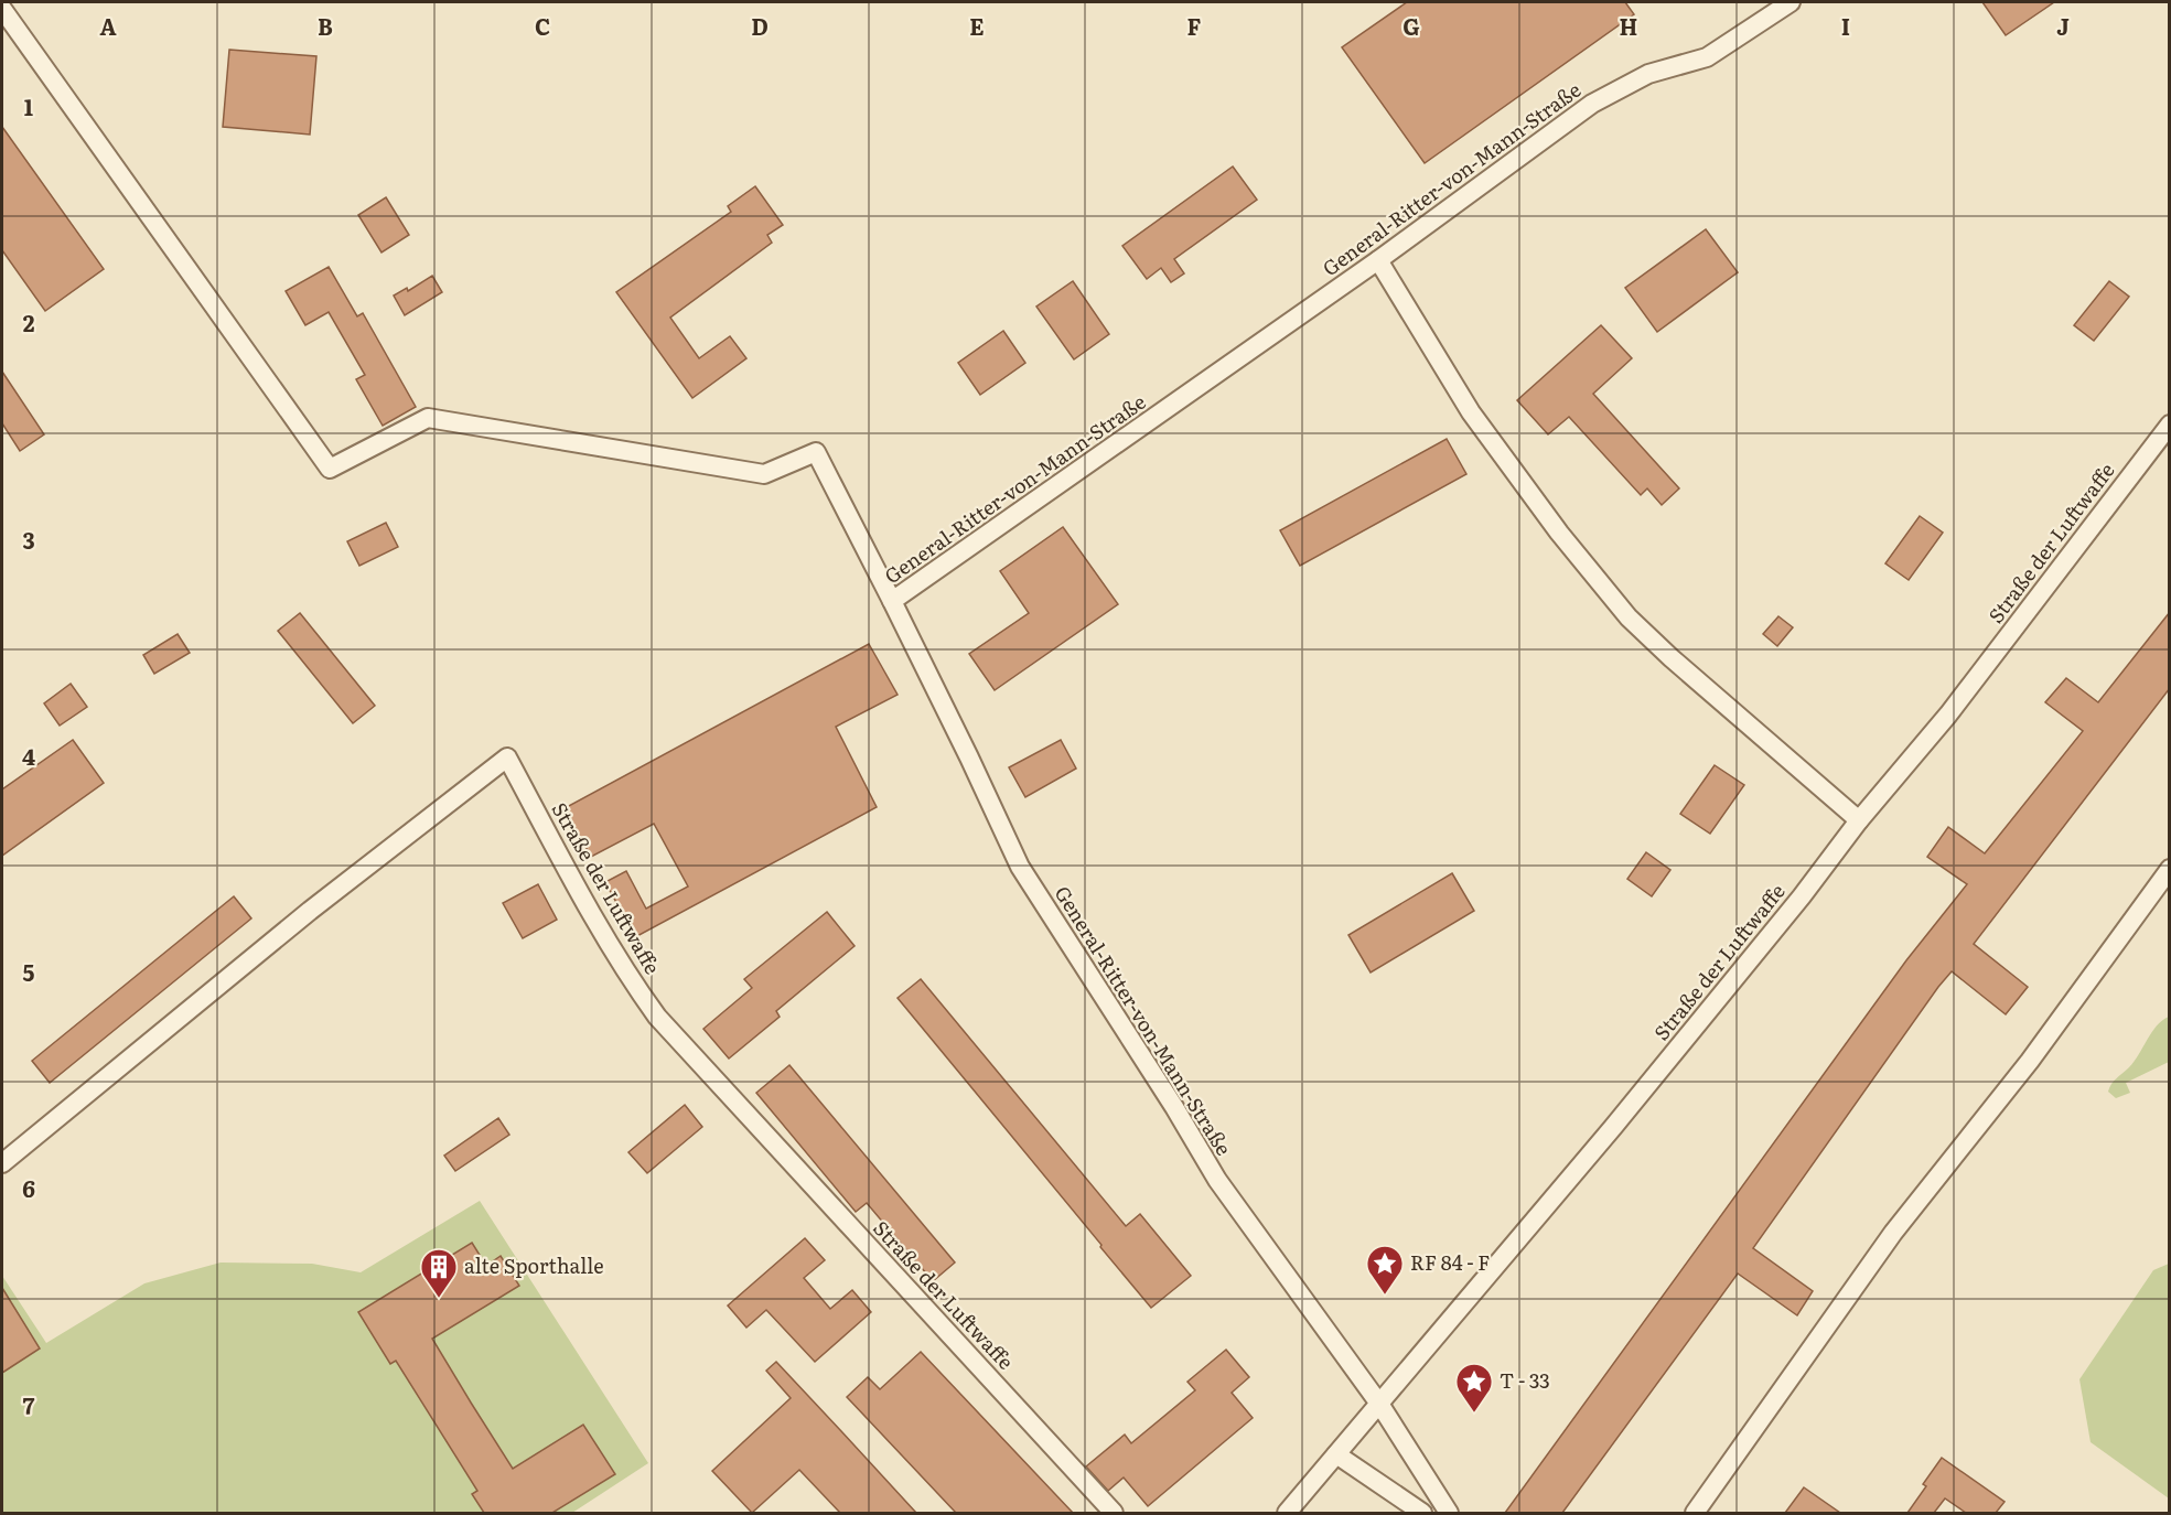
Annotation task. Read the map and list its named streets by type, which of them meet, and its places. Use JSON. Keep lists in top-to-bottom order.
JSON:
{
  "streets": {
    "street": ["General-Ritter-von-Mann-Straße", "Straße der Luftwaffe"]
  },
  "crossings": [
    ["General-Ritter-von-Mann-Straße", "Straße der Luftwaffe"]
  ],
  "places": {
    "place": ["RF 84 - F", "T - 33"],
    "building": ["alte Sporthalle"]
  },
  "grid": {
    "columns": [
      "A",
      "B",
      "C",
      "D",
      "E",
      "F",
      "G",
      "H",
      "I",
      "J"
    ],
    "rows": [
      "1",
      "2",
      "3",
      "4",
      "5",
      "6",
      "7"
    ]
  }
}
